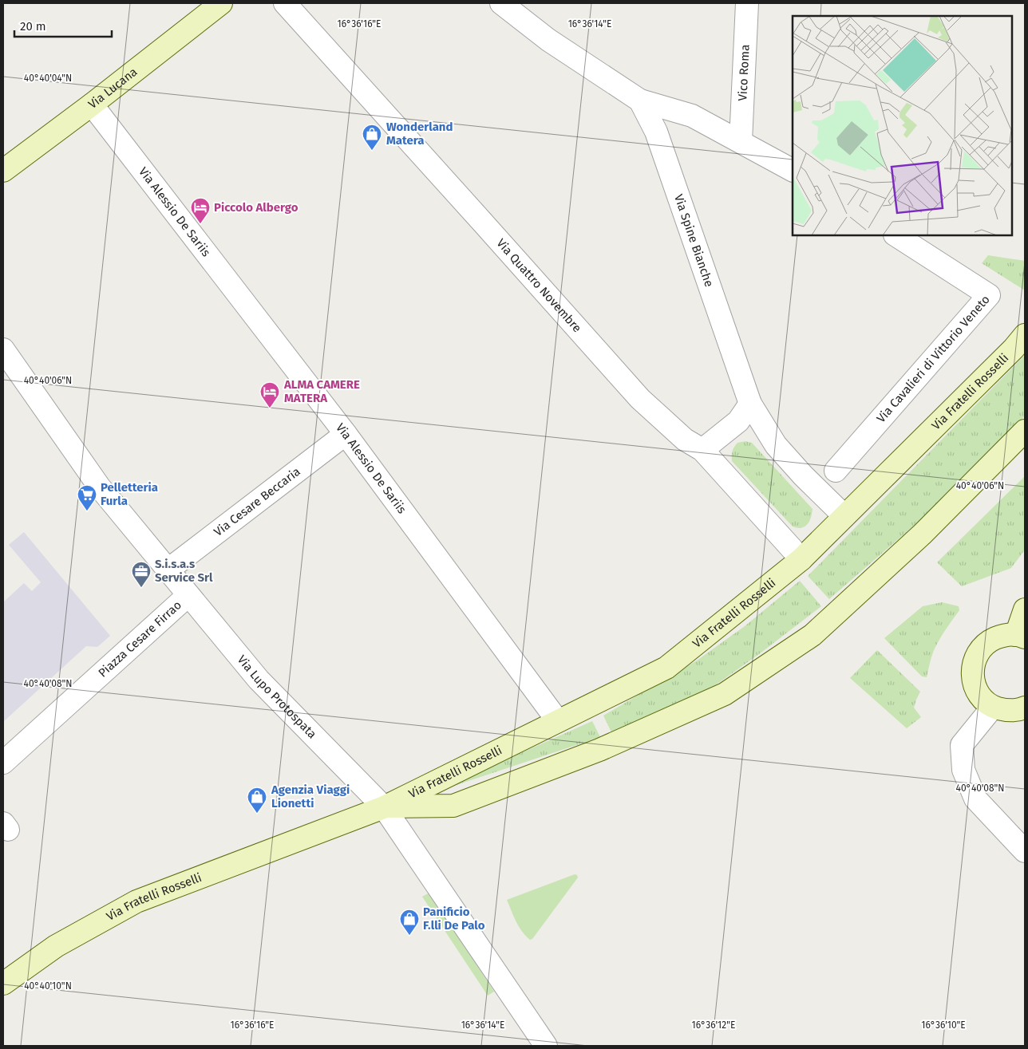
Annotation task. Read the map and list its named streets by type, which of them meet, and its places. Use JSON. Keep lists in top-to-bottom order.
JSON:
{
  "streets": {
    "street": [
      "Vico Roma",
      "Via Lucana",
      "Via Alessio De Sariis",
      "Via Spine Bianche",
      "Via Quattro Novembre",
      "Via Cavalieri di Vittorio Veneto",
      "Via Fratelli Rosselli",
      "Via Cesare Beccaria",
      "Piazza Cesare Firrao",
      "Via Lupo Protospata"
    ]
  },
  "crossings": [
    ["Via Lucana", "Via Alessio De Sariis"],
    ["Via Alessio De Sariis", "Via Fratelli Rosselli"],
    ["Via Alessio De Sariis", "Via Cesare Beccaria"],
    ["Via Spine Bianche", "Via Fratelli Rosselli"],
    ["Via Quattro Novembre", "Via Fratelli Rosselli"],
    ["Via Fratelli Rosselli", "Via Lupo Protospata"],
    ["Via Cesare Beccaria", "Via Lupo Protospata"],
    ["Piazza Cesare Firrao", "Via Lupo Protospata"]
  ],
  "places": {
    "shop": ["Wonderland Matera", "Agenzia Viaggi Lionetti", "Panificio F.lli De Palo"],
    "hotel": ["Piccolo Albergo", "ALMA CAMERE MATERA"],
    "supermarket": ["Pelletteria Furla"],
    "office": ["S.i.s.a.s Service Srl"]
  },
  "scale_bar": "20 m",
  "coordinates": [
    "16°36'16\"E",
    "16°36'14\"E",
    "40°40'04\"N",
    "40°40'06\"N",
    "40°40'08\"N",
    "40°40'10\"N",
    "16°36'12\"E",
    "16°36'10\"E"
  ]
}
